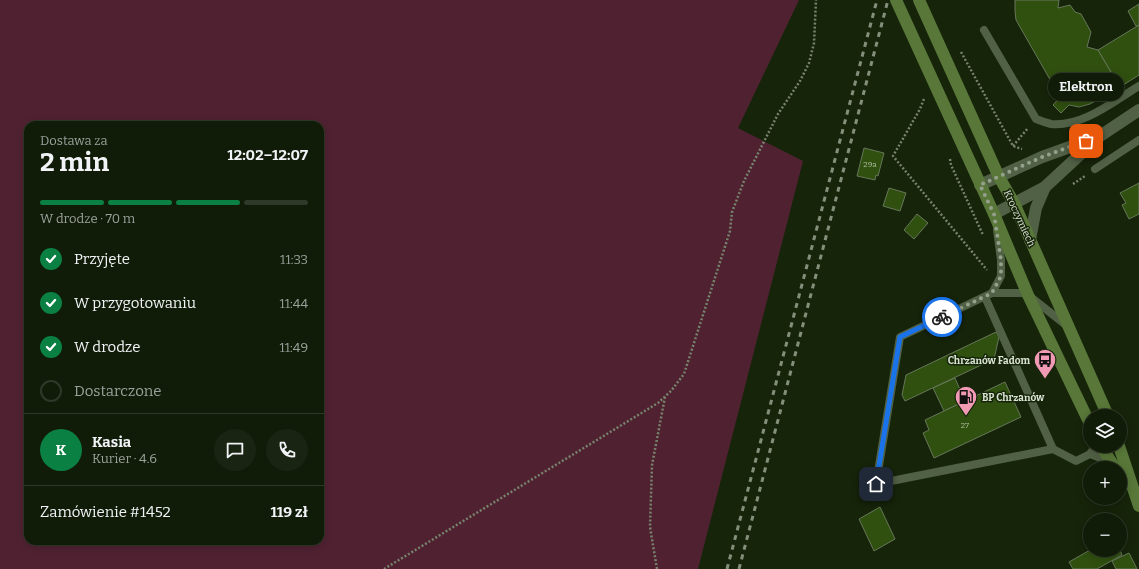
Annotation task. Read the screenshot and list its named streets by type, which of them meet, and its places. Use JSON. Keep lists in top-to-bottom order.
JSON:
{
  "streets": {
    "main road": ["Kroczymiech"]
  },
  "places": {
    "other": ["Elektron"],
    "bus stop": ["Chrzanów Fadom"],
    "fuel station": ["BP Chrzanów"]
  },
  "house_numbers": ["29a", "27"],
  "page": {
    "bubble": "Elektron",
    "heading": ["2 min", "Dostawa za", "12:02–12:07"],
    "panel": [
      "Kasia",
      "Kurier · 4.6",
      "Zamówienie #1452",
      "119 zł"
    ],
    "bar": "W drodze · 70 m",
    "list": [
      ["Przyjęte", "11:33"],
      ["W przygotowaniu", "11:44"],
      ["W drodze", "11:49"],
      "Dostarczone"
    ],
    "map_buttons": ["+", "−"],
    "round": "K"
  }
}
